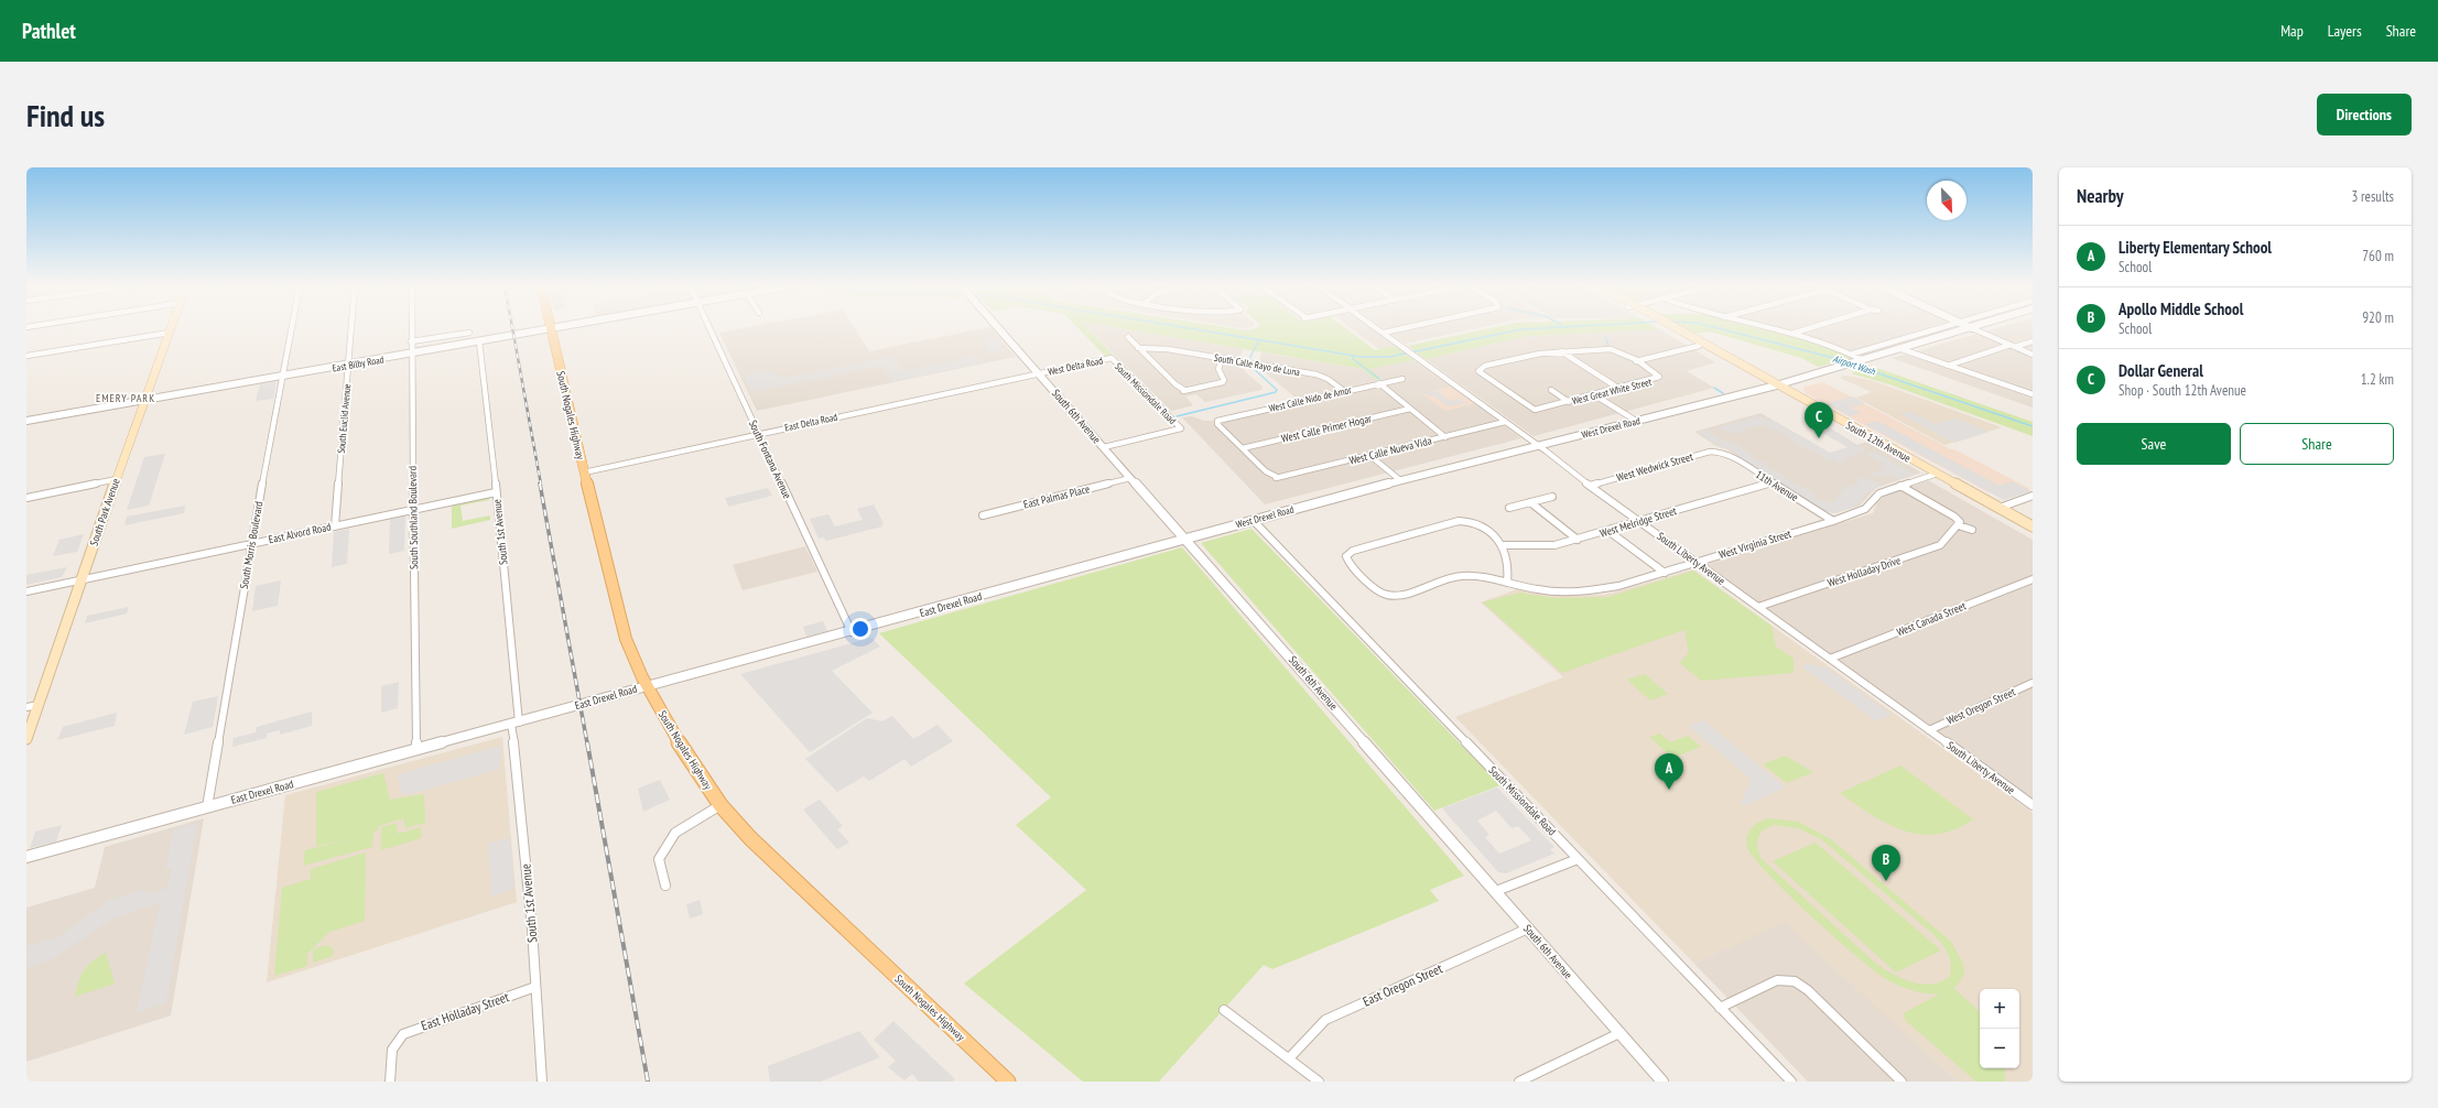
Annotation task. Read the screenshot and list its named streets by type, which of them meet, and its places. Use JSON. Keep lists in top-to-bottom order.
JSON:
{
  "streets": {
    "main road": ["South Nogales Highway", "South 12th Avenue", "South Park Avenue"],
    "street": [
      "East Bilby Road",
      "South Calle Rayo de Luna",
      "West Delta Road",
      "West Great White Street",
      "South Missiondale Road",
      "West Calle Nido de Amor",
      "South 6th Avenue",
      "South Euclid Avenue",
      "East Delta Road",
      "West Drexel Road",
      "West Calle Primer Hogar",
      "West Calle Nueva Vida",
      "South Fontana Avenue",
      "West Wedwick Street",
      "11th Avenue",
      "East Palmas Place",
      "South Southland Boulevard",
      "West Melridge Street",
      "South 1st Avenue",
      "East Alvord Road",
      "West Virginia Street",
      "South Morris Boulevard",
      "South Liberty Avenue",
      "West Holladay Drive",
      "East Drexel Road",
      "West Canada Street",
      "West Oregon Street",
      "East Oregon Street",
      "East Holladay Street"
    ]
  },
  "crossings": [
    ["East Bilby Road", "South Nogales Highway"],
    ["East Bilby Road", "South Euclid Avenue"],
    ["East Bilby Road", "South Park Avenue"],
    ["East Bilby Road", "South Southland Boulevard"],
    ["East Bilby Road", "South 1st Avenue"],
    ["East Bilby Road", "South Morris Boulevard"],
    ["South Calle Rayo de Luna", "West Calle Nido de Amor"],
    ["West Delta Road", "South Missiondale Road"],
    ["West Delta Road", "South 6th Avenue"],
    ["West Delta Road", "East Delta Road"],
    ["South Missiondale Road", "South 6th Avenue"],
    ["South Missiondale Road", "West Drexel Road"],
    ["West Calle Nido de Amor", "West Calle Primer Hogar"],
    ["West Calle Nido de Amor", "West Calle Nueva Vida"],
    ["South Nogales Highway", "East Delta Road"],
    ["South Nogales Highway", "East Drexel Road"],
    ["South 6th Avenue", "East Delta Road"],
    ["South 6th Avenue", "West Drexel Road"],
    ["South 6th Avenue", "East Palmas Place"],
    ["South 6th Avenue", "East Drexel Road"],
    ["South 6th Avenue", "East Oregon Street"],
    ["South Euclid Avenue", "East Alvord Road"],
    ["East Delta Road", "South Fontana Avenue"],
    ["West Drexel Road", "South 12th Avenue"],
    ["West Drexel Road", "South Liberty Avenue"],
    ["West Drexel Road", "East Drexel Road"],
    ["West Calle Primer Hogar", "West Calle Nueva Vida"],
    ["South 12th Avenue", "West Virginia Street"],
    ["West Calle Nueva Vida", "South Liberty Avenue"],
    ["South Fontana Avenue", "East Drexel Road"],
    ["West Wedwick Street", "11th Avenue"],
    ["West Wedwick Street", "South Liberty Avenue"],
    ["11th Avenue", "West Melridge Street"],
    ["11th Avenue", "West Virginia Street"],
    ["South Park Avenue", "East Alvord Road"],
    ["South Southland Boulevard", "East Alvord Road"],
    ["South Southland Boulevard", "East Drexel Road"],
    ["West Melridge Street", "West Virginia Street"],
    ["West Melridge Street", "South Liberty Avenue"],
    ["South 1st Avenue", "East Alvord Road"],
    ["South 1st Avenue", "East Drexel Road"],
    ["South 1st Avenue", "East Holladay Street"],
    ["East Alvord Road", "South Morris Boulevard"],
    ["West Virginia Street", "South Liberty Avenue"],
    ["South Morris Boulevard", "East Drexel Road"],
    ["South Liberty Avenue", "West Holladay Drive"],
    ["South Liberty Avenue", "West Canada Street"],
    ["South Liberty Avenue", "West Oregon Street"]
  ],
  "districts": ["EMERY PARK"],
  "water": ["Airport Wash"],
  "north": "bottom right",
  "page": {
    "header": "Pathlet",
    "nav": ["Map", "Layers", "Share"],
    "buttons": [
      "Directions",
      ["Save", "Share"]
    ],
    "title": "Find us",
    "heading": ["Nearby", "3 results"],
    "list": [
      {
        "mark": "A",
        "name": "Liberty Elementary School",
        "note": "School",
        "value": "760 m"
      },
      {
        "mark": "B",
        "name": "Apollo Middle School",
        "note": "School",
        "value": "920 m"
      },
      {
        "mark": "C",
        "name": "Dollar General",
        "note": "Shop · South 12th Avenue",
        "value": "1.2 km"
      }
    ],
    "pins": ["C", "A", "B"],
    "map_buttons": ["+", "−"]
  }
}
